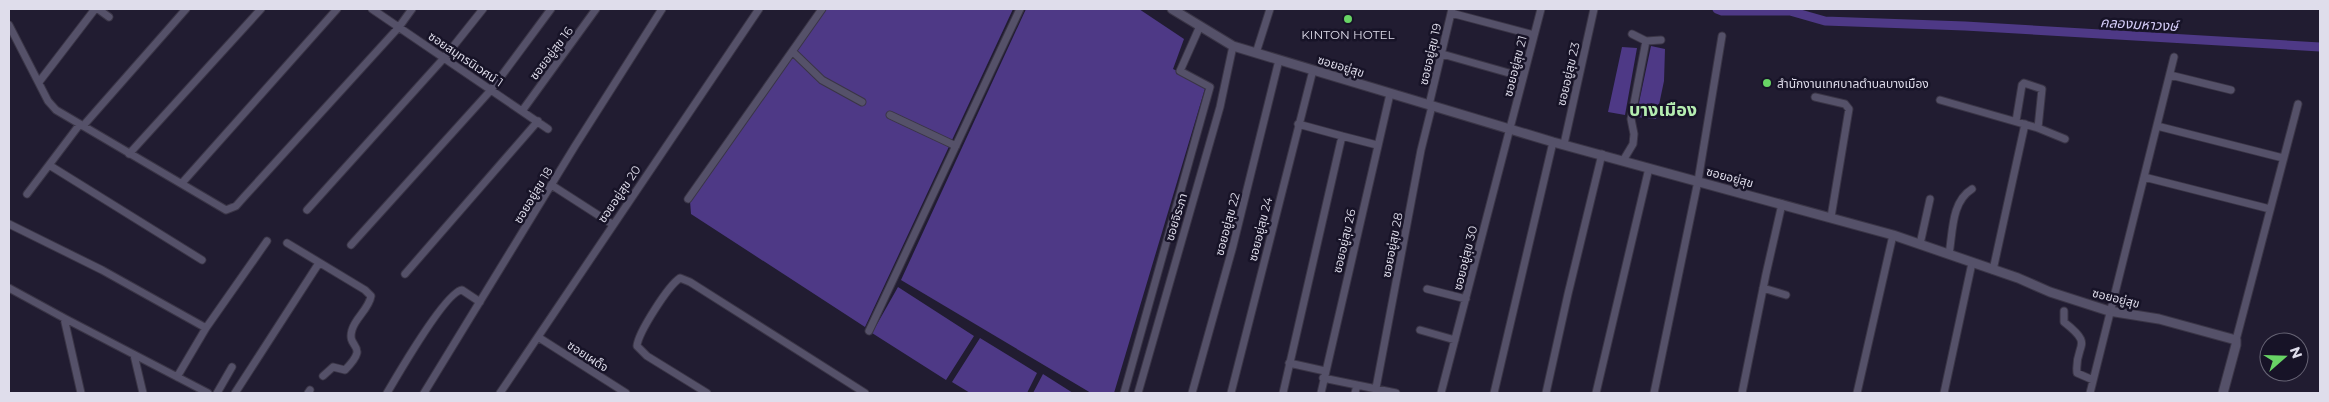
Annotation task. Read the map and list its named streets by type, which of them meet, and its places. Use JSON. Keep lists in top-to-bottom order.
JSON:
{
  "streets": {
    "street": [
      "ซอยอยู่สุข 16",
      "ซอยอยู่สุข 19",
      "ซอยสมุทรนิเวศน์ 1",
      "ซอยอยู่สุข",
      "ซอยอยู่สุข 21",
      "ซอยอยู่สุข 23",
      "ซอยอยู่สุข 20",
      "ซอยอยู่สุข 18",
      "ซอยจิระภา",
      "ซอยอยู่สุข 22",
      "ซอยอยู่สุข 24",
      "ซอยอยู่สุข 26",
      "ซอยอยู่สุข 28",
      "ซอยอยู่สุข 30",
      "ซอยเผด็จ"
    ]
  },
  "crossings": [
    ["ซอยอยู่สุข 16", "ซอยสมุทรนิเวศน์ 1"],
    ["ซอยอยู่สุข 19", "ซอยอยู่สุข"],
    ["ซอยอยู่สุข 19", "ซอยอยู่สุข 28"],
    ["ซอยอยู่สุข", "ซอยอยู่สุข 21"],
    ["ซอยอยู่สุข", "ซอยอยู่สุข 23"],
    ["ซอยอยู่สุข", "ซอยจิระภา"],
    ["ซอยอยู่สุข", "ซอยอยู่สุข 22"],
    ["ซอยอยู่สุข", "ซอยอยู่สุข 24"],
    ["ซอยอยู่สุข", "ซอยอยู่สุข 26"],
    ["ซอยอยู่สุข", "ซอยอยู่สุข 28"],
    ["ซอยอยู่สุข", "ซอยอยู่สุข 30"],
    ["ซอยอยู่สุข 21", "ซอยอยู่สุข 30"],
    ["ซอยอยู่สุข 20", "ซอยเผด็จ"]
  ],
  "districts": ["บางเมือง"],
  "water": ["คลองมหาวงษ์"],
  "places": ["KINTON HOTEL", "สำนักงานเทศบาลตำบลบางเมือง"],
  "north": "right"
}
